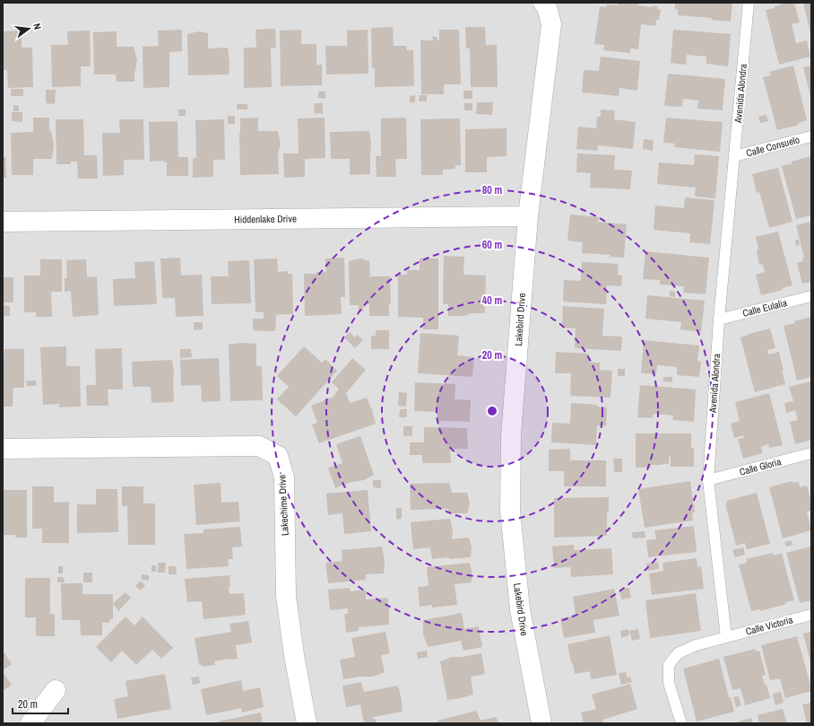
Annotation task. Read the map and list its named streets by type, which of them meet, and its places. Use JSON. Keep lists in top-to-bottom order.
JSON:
{
  "streets": {
    "street": ["Hiddenlake Drive", "Lakebird Drive", "Lakechime Drive"],
    "lane": [
      "Avenida Alondra",
      "Calle Consuelo",
      "Calle Eulalia",
      "Calle Gloria",
      "Calle Victoria"
    ]
  },
  "crossings": [
    ["Avenida Alondra", "Calle Consuelo"],
    ["Avenida Alondra", "Calle Eulalia"],
    ["Avenida Alondra", "Calle Gloria"],
    ["Avenida Alondra", "Calle Victoria"],
    ["Hiddenlake Drive", "Lakebird Drive"]
  ],
  "scale_bar": "20 m",
  "north": "right",
  "rings": [
    "80 m",
    "60 m",
    "40 m",
    "20 m"
  ]
}
